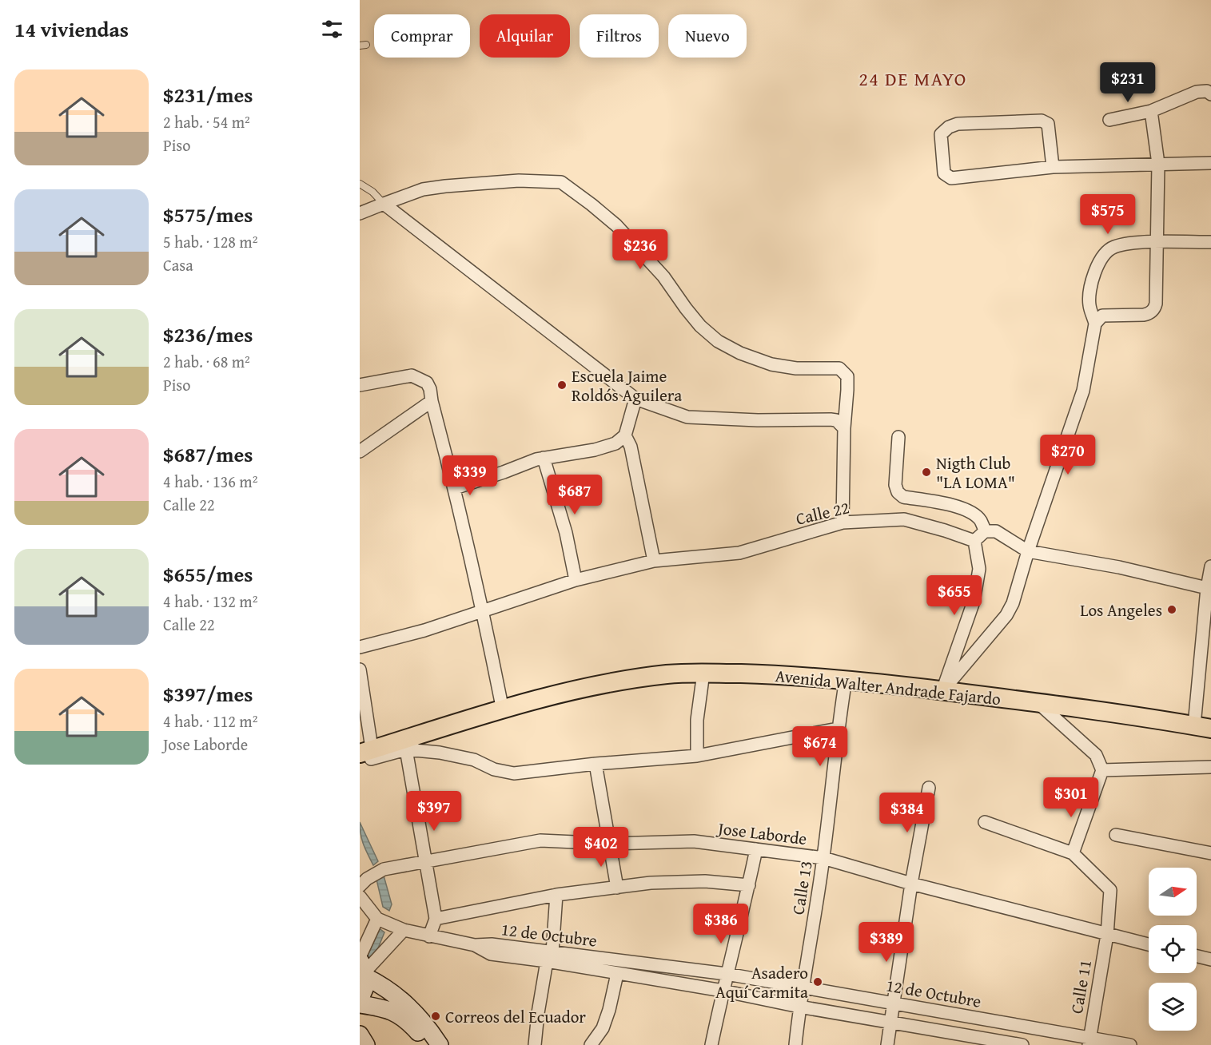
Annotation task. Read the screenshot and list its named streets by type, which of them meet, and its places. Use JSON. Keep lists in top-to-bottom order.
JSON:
{
  "streets": {
    "main road": ["Avenida Walter Andrade Fajardo"],
    "street": [
      "Calle 22",
      "Jose Laborde",
      "Calle 13",
      "12 de Octubre",
      "Calle 11"
    ]
  },
  "crossings": [
    ["Avenida Walter Andrade Fajardo", "Calle 13"],
    ["Jose Laborde", "Calle 13"],
    ["Jose Laborde", "Calle 11"],
    ["Calle 13", "12 de Octubre"],
    ["12 de Octubre", "Calle 11"]
  ],
  "districts": ["24 DE MAYO"],
  "places": [
    "Escuela Jaime Roldós Aguilera",
    "Nigth Club \"LA LOMA\"",
    "Los Angeles",
    "Asadero Aquí Carmita",
    "Correos del Ecuador"
  ],
  "north": "right",
  "page": {
    "heading": "14 viviendas",
    "chip": [
      "Comprar",
      "Alquilar",
      "Filtros",
      "Nuevo"
    ],
    "list": [
      {
        "name": "$231/mes",
        "note": "2 hab. · 54 m² · Piso"
      },
      {
        "name": "$575/mes",
        "note": "5 hab. · 128 m² · Casa"
      },
      {
        "name": "$236/mes",
        "note": "2 hab. · 68 m² · Piso"
      },
      {
        "name": "$687/mes",
        "note": "4 hab. · 136 m² · Calle 22"
      },
      {
        "name": "$655/mes",
        "note": "4 hab. · 132 m² · Calle 22"
      },
      {
        "name": "$397/mes",
        "note": "4 hab. · 112 m² · Jose Laborde"
      }
    ],
    "price": [
      "$231",
      "$575",
      "$236",
      "$270",
      "$339",
      "$687",
      "$655",
      "$674",
      "$301",
      "$397",
      "$384",
      "$402",
      "$386",
      "$389"
    ]
  }
}
